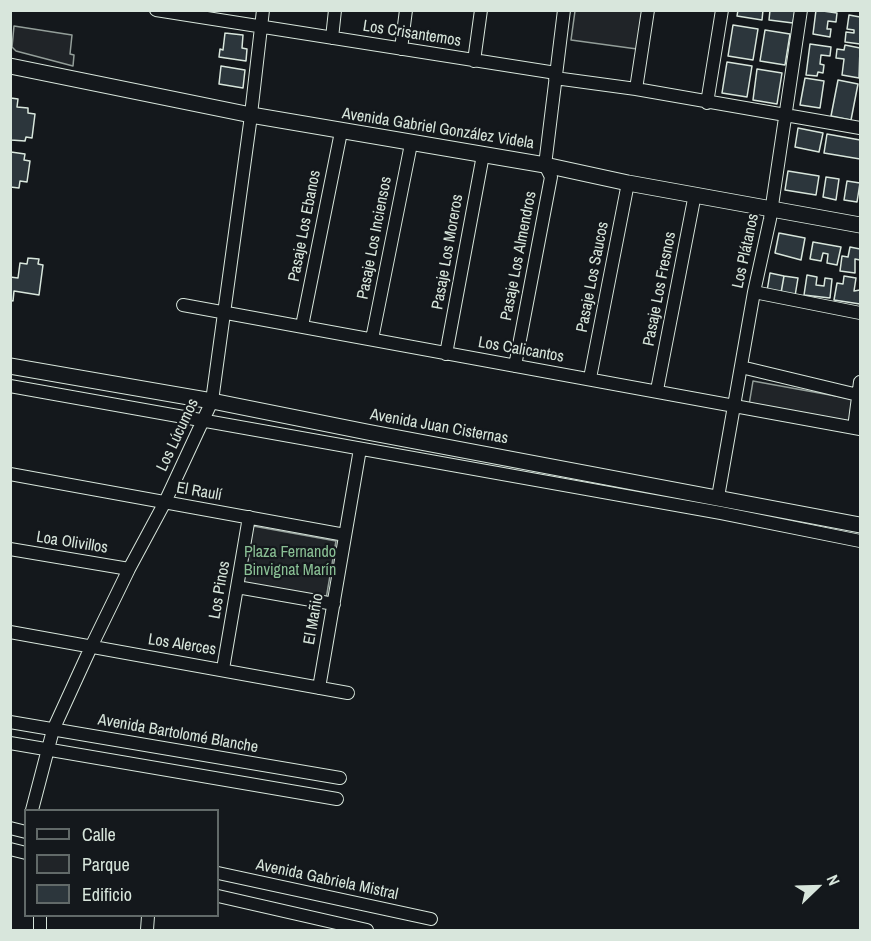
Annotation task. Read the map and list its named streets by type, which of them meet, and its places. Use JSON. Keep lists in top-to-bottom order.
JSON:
{
  "streets": {
    "main road": ["Avenida Gabriel González Videla", "Avenida Juan Cisternas"],
    "street": [
      "Los Crisantemos",
      "Pasaje Los Ebanos",
      "Pasaje Los Inciensos",
      "Los Plátanos",
      "Pasaje Los Moreros",
      "Pasaje Los Almendros",
      "Pasaje Los Saucos",
      "Pasaje Los Fresnos",
      "Los Calicantos",
      "Los Lúcumos",
      "El Raulí",
      "Loa Olivillos",
      "Los Pinos",
      "El Mañio",
      "Los Alerces",
      "Avenida Bartolomé Blanche",
      "Avenida Gabriela Mistral"
    ]
  },
  "crossings": [
    ["Los Crisantemos", "Los Plátanos"],
    ["Los Crisantemos", "Pasaje Los Almendros"],
    ["Los Crisantemos", "Los Lúcumos"],
    ["Avenida Gabriel González Videla", "Pasaje Los Ebanos"],
    ["Avenida Gabriel González Videla", "Pasaje Los Inciensos"],
    ["Avenida Gabriel González Videla", "Los Plátanos"],
    ["Avenida Gabriel González Videla", "Pasaje Los Moreros"],
    ["Avenida Gabriel González Videla", "Pasaje Los Almendros"],
    ["Avenida Gabriel González Videla", "Pasaje Los Saucos"],
    ["Avenida Gabriel González Videla", "Pasaje Los Fresnos"],
    ["Avenida Gabriel González Videla", "Los Lúcumos"],
    ["Pasaje Los Ebanos", "Los Calicantos"],
    ["Pasaje Los Inciensos", "Los Calicantos"],
    ["Los Plátanos", "Los Calicantos"],
    ["Los Plátanos", "Avenida Juan Cisternas"],
    ["Pasaje Los Moreros", "Los Calicantos"],
    ["Pasaje Los Almendros", "Los Calicantos"],
    ["Pasaje Los Saucos", "Los Calicantos"],
    ["Pasaje Los Fresnos", "Los Calicantos"],
    ["Los Calicantos", "Los Lúcumos"],
    ["Avenida Juan Cisternas", "Los Lúcumos"],
    ["Los Lúcumos", "El Raulí"],
    ["Los Lúcumos", "Loa Olivillos"],
    ["Los Lúcumos", "Los Alerces"],
    ["Los Lúcumos", "Avenida Bartolomé Blanche"],
    ["El Raulí", "Los Pinos"],
    ["El Raulí", "El Mañio"],
    ["Los Pinos", "Los Alerces"],
    ["El Mañio", "Los Alerces"]
  ],
  "parks": ["Plaza Fernando Binvignat Marín"],
  "legend": ["Calle", "Parque", "Edificio"],
  "north": "top right"
}
